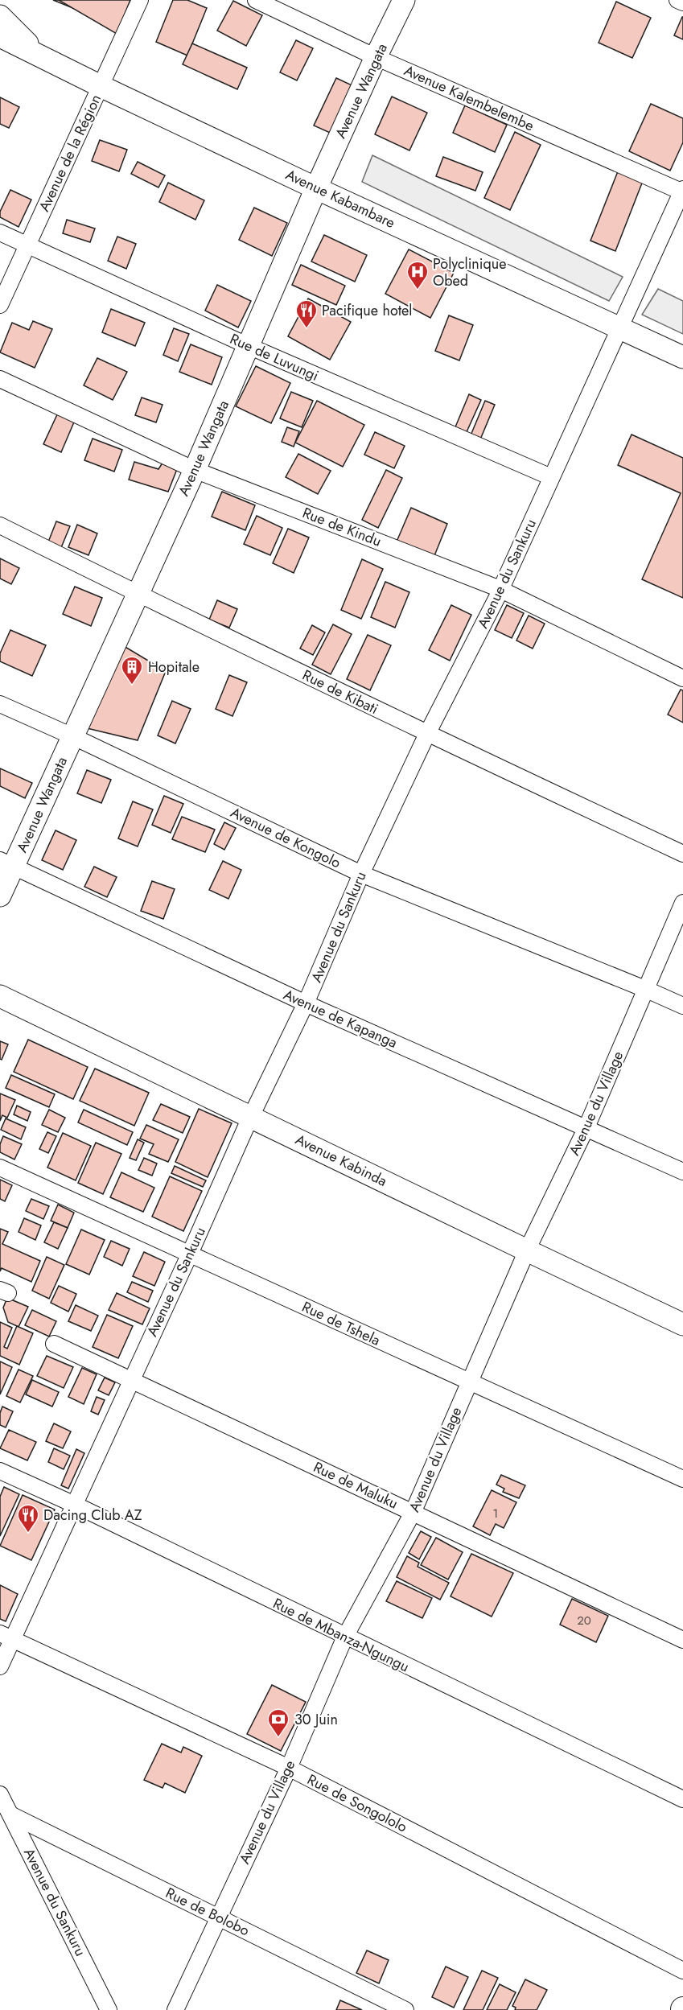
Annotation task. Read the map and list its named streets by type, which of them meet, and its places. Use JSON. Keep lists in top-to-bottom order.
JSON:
{
  "streets": {
    "street": [
      "Avenue Wangata",
      "Avenue Kalembelembe",
      "Avenue de la Région",
      "Avenue Kabambare",
      "Rue de Luvungi",
      "Rue de Kindu",
      "Avenue du Sankuru",
      "Rue de Kibati",
      "Avenue de Kongolo",
      "Avenue de Kapanga",
      "Avenue du Village",
      "Avenue Kabinda",
      "Rue de Tshela",
      "Rue de Maluku",
      "Rue de Mbanza-Ngungu",
      "Rue de Songololo",
      "Rue de Bolobo"
    ]
  },
  "crossings": [
    ["Avenue Wangata", "Avenue Kalembelembe"],
    ["Avenue Wangata", "Avenue Kabambare"],
    ["Avenue Wangata", "Rue de Luvungi"],
    ["Avenue Wangata", "Rue de Kindu"],
    ["Avenue Wangata", "Rue de Kibati"],
    ["Avenue Wangata", "Avenue de Kongolo"],
    ["Avenue Wangata", "Avenue de Kapanga"],
    ["Avenue Kalembelembe", "Avenue du Sankuru"],
    ["Avenue de la Région", "Avenue Kabambare"],
    ["Avenue de la Région", "Rue de Luvungi"],
    ["Avenue Kabambare", "Avenue du Sankuru"],
    ["Rue de Luvungi", "Avenue du Sankuru"],
    ["Rue de Kindu", "Avenue du Sankuru"],
    ["Avenue du Sankuru", "Rue de Kibati"],
    ["Avenue du Sankuru", "Avenue de Kongolo"],
    ["Avenue du Sankuru", "Avenue de Kapanga"],
    ["Avenue du Sankuru", "Avenue Kabinda"],
    ["Avenue du Sankuru", "Rue de Tshela"],
    ["Avenue du Sankuru", "Rue de Maluku"],
    ["Avenue du Sankuru", "Rue de Mbanza-Ngungu"],
    ["Avenue du Sankuru", "Rue de Songololo"],
    ["Avenue du Sankuru", "Rue de Bolobo"],
    ["Avenue de Kongolo", "Avenue du Village"],
    ["Avenue de Kapanga", "Avenue du Village"],
    ["Avenue du Village", "Avenue Kabinda"],
    ["Avenue du Village", "Rue de Tshela"],
    ["Avenue du Village", "Rue de Maluku"],
    ["Avenue du Village", "Rue de Mbanza-Ngungu"],
    ["Avenue du Village", "Rue de Songololo"],
    ["Avenue du Village", "Rue de Bolobo"]
  ],
  "places": {
    "hospital": ["Polyclinique Obed"],
    "restaurant": ["Pacifique hotel", "Dacing Club AZ"],
    "building": ["Hopitale"],
    "bank": ["30 Juin"]
  },
  "house_numbers": ["1", "20"]
}
